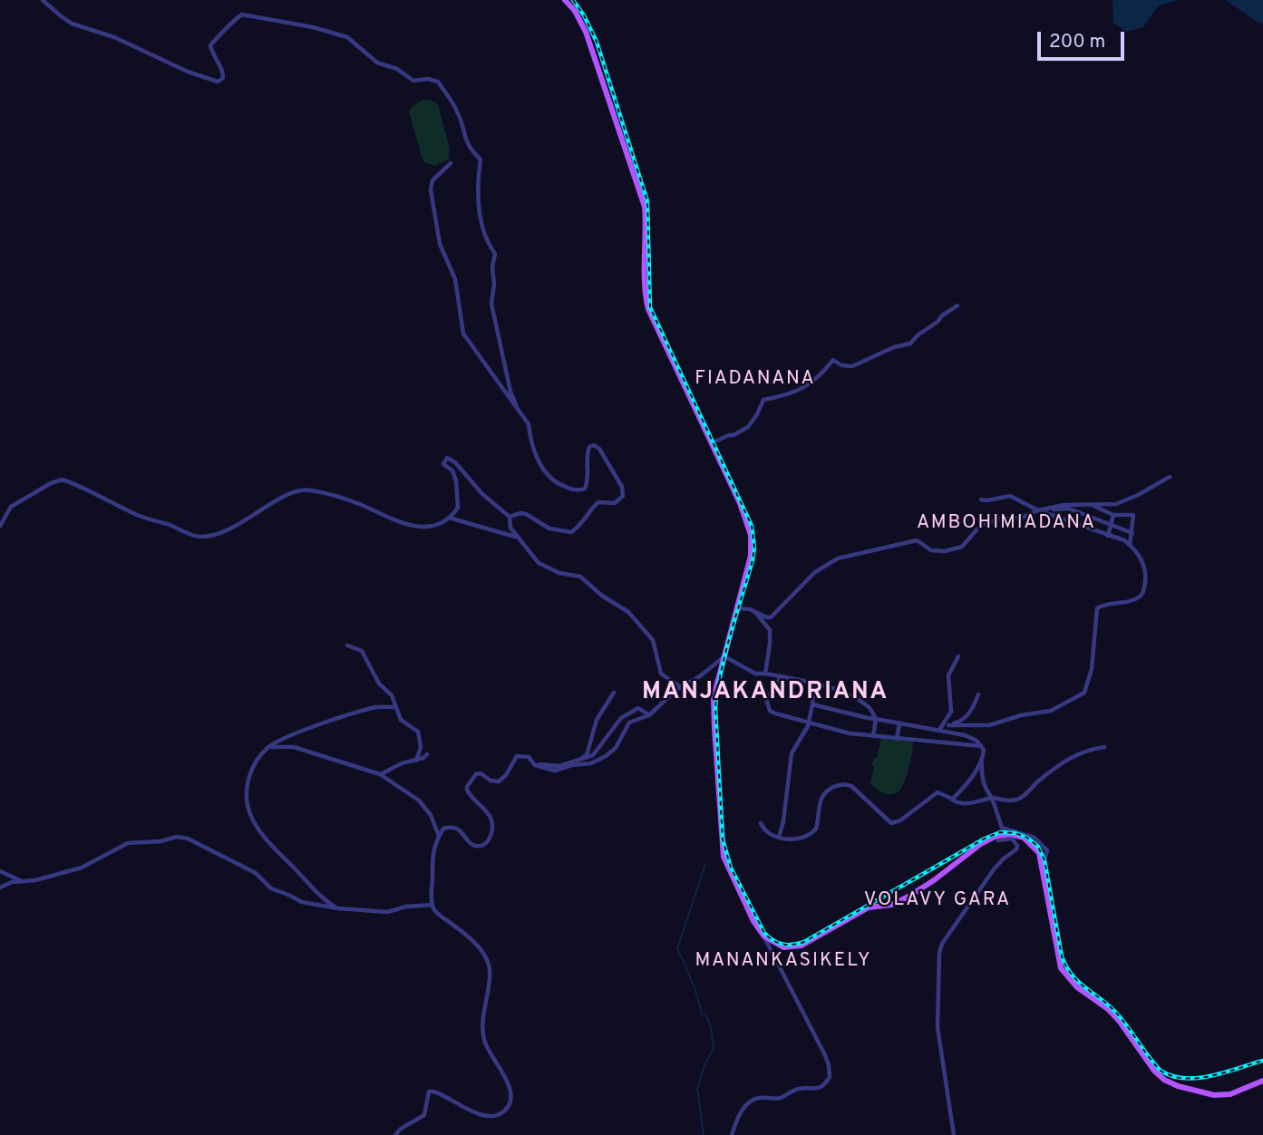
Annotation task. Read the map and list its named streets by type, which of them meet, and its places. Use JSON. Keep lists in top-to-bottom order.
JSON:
{
  "districts": [
    "FIADANANA",
    "AMBOHIMIADANA",
    "MANJAKANDRIANA",
    "VOLAVY GARA",
    "MANANKASIKELY"
  ],
  "scale_bar": "200 m"
}
